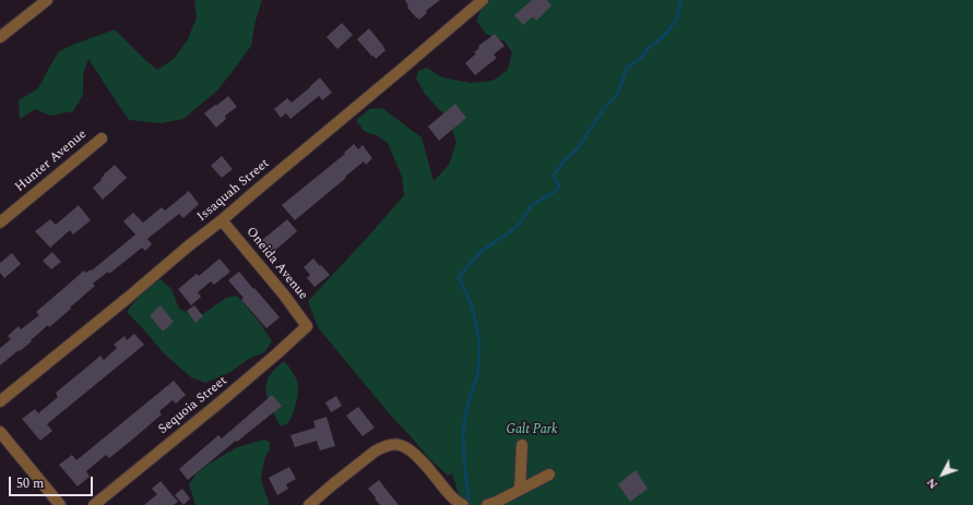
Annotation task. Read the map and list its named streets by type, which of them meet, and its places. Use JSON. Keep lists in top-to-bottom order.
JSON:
{
  "streets": {
    "street": [
      "Hunter Avenue",
      "Issaquah Street",
      "Oneida Avenue",
      "Sequoia Street"
    ]
  },
  "crossings": [
    ["Issaquah Street", "Oneida Avenue"],
    ["Oneida Avenue", "Sequoia Street"]
  ],
  "parks": ["Galt Park"],
  "scale_bar": "50 m",
  "north": "bottom left"
}
